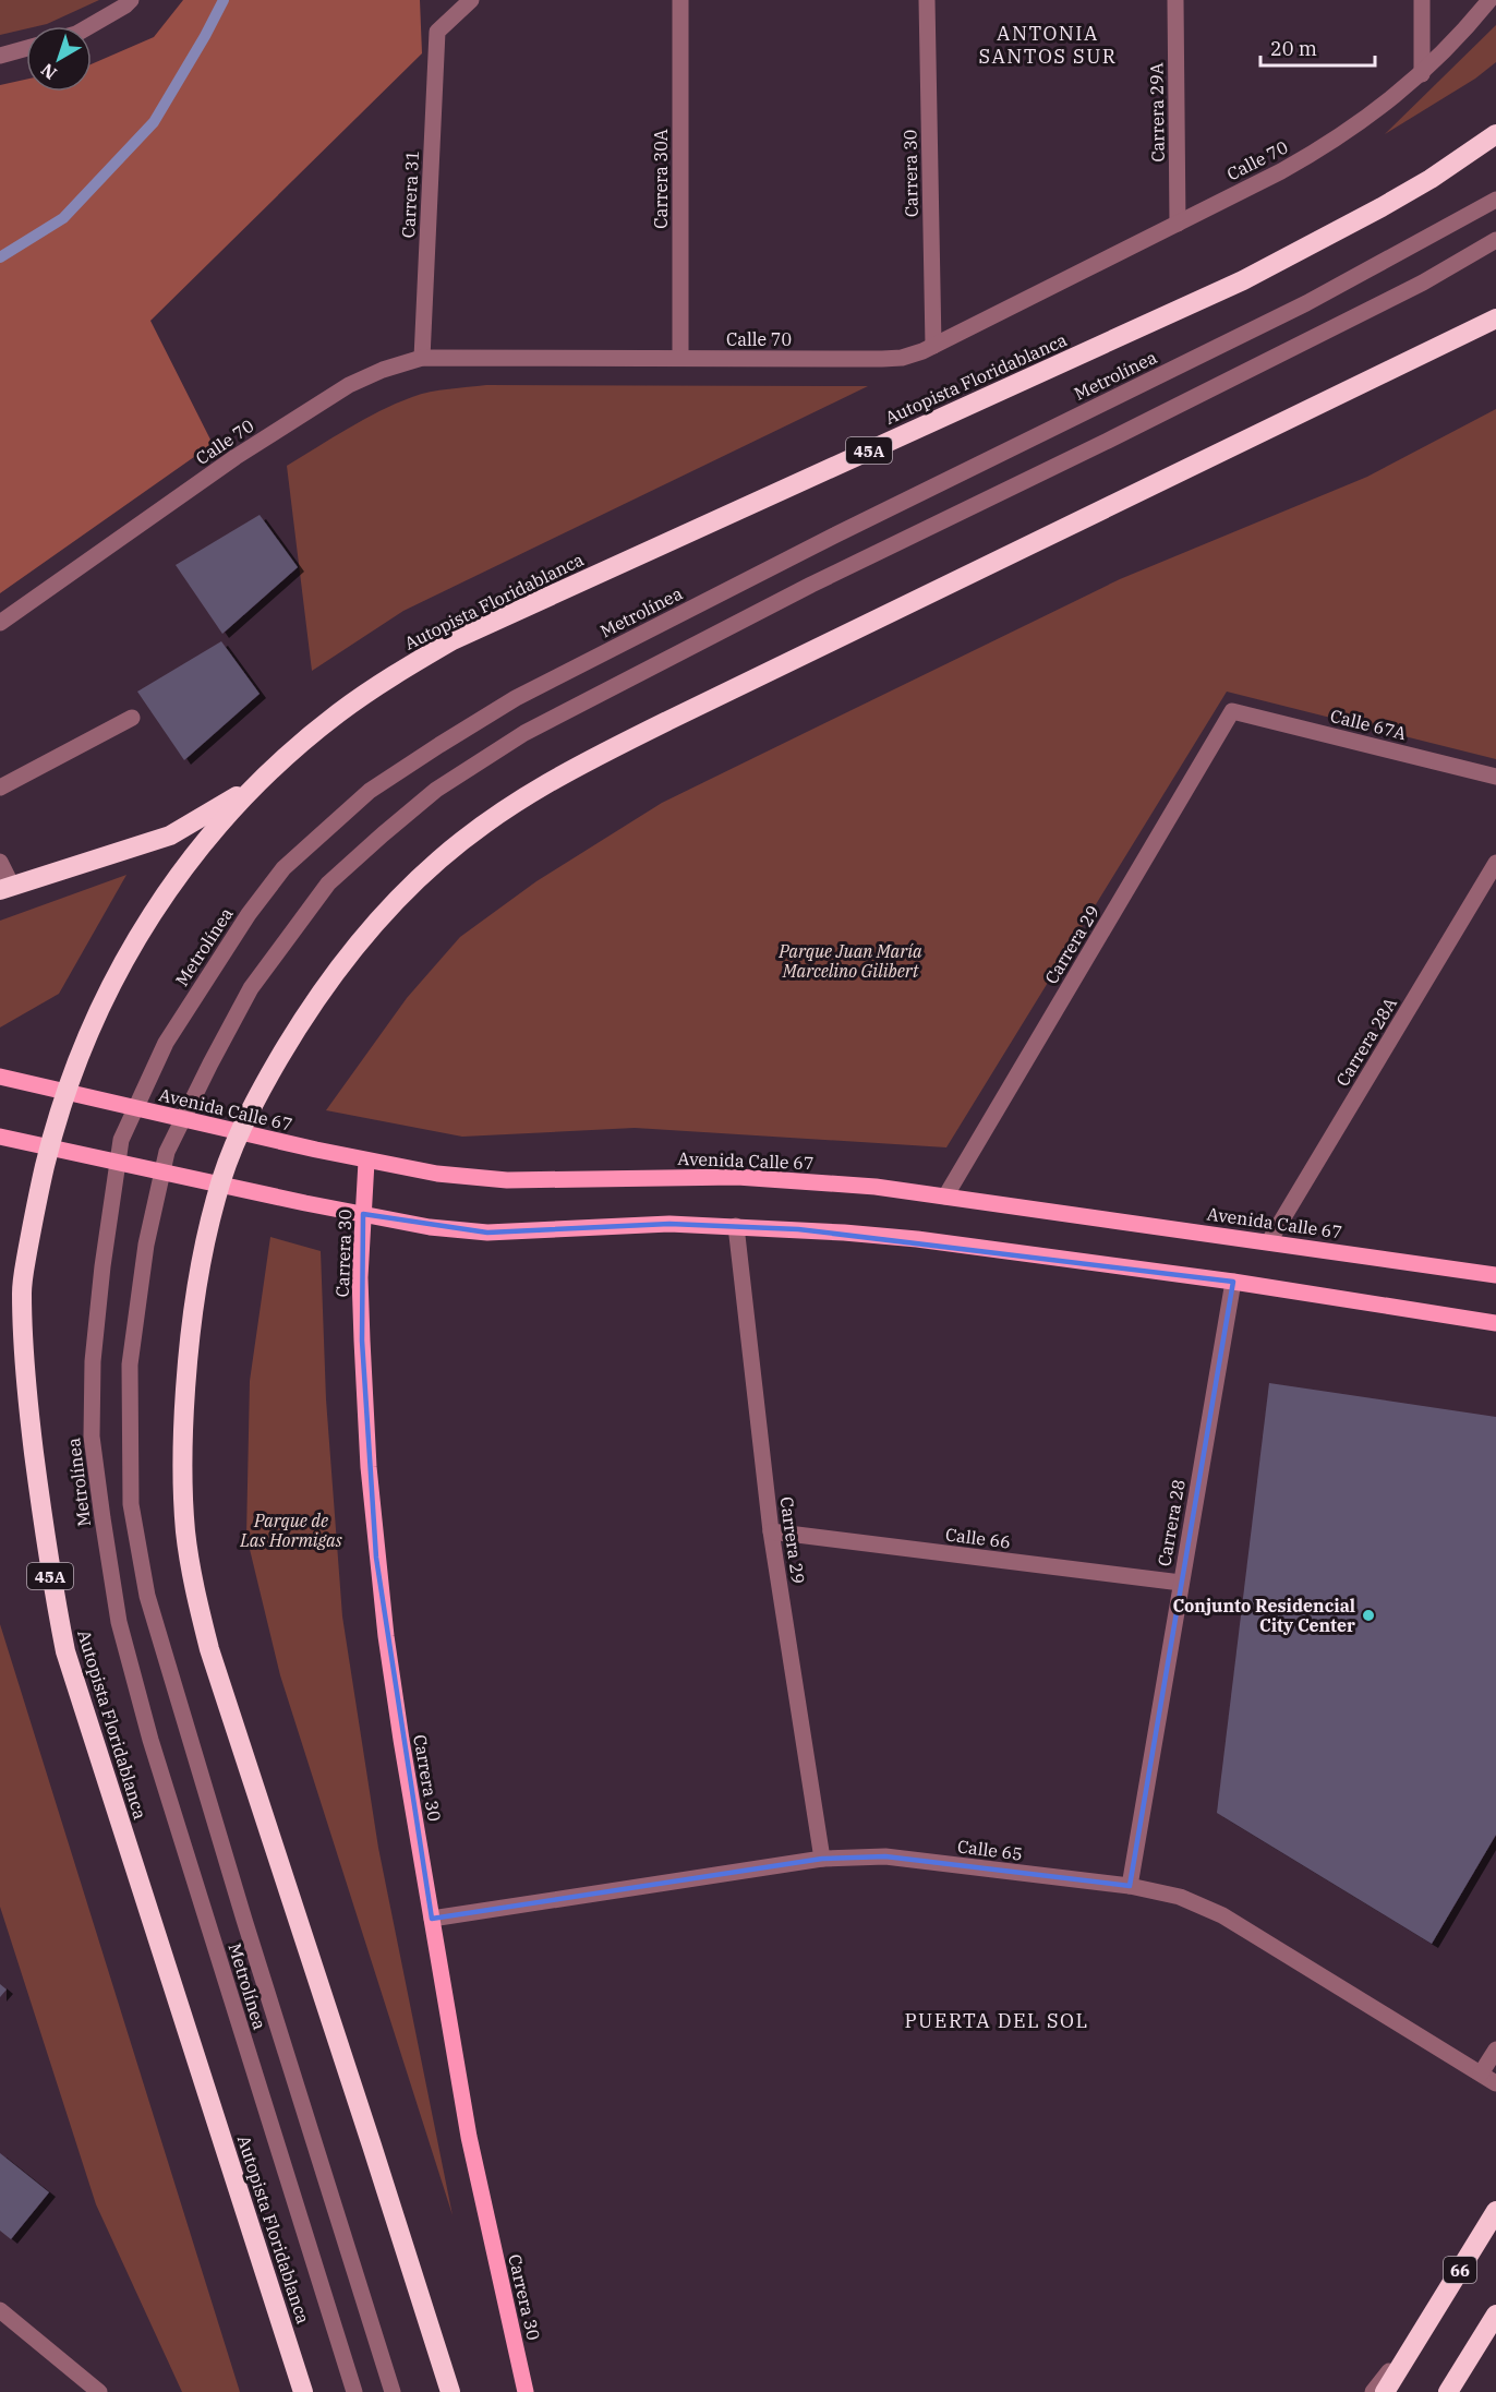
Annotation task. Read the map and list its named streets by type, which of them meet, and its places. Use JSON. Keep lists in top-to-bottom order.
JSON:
{
  "streets": {
    "highway": ["Autopista Floridablanca", "45A", "66"],
    "main road": ["Carrera 30", "Avenida Calle 67"],
    "street": [
      "Carrera 29A",
      "Calle 70",
      "Carrera 30A",
      "Carrera 31",
      "Metrolínea",
      "Calle 67A",
      "Carrera 29",
      "Carrera 28A",
      "Carrera 28",
      "Calle 66",
      "Calle 65"
    ]
  },
  "crossings": [
    ["Carrera 29A", "Calle 70"],
    ["Calle 70", "Carrera 30"],
    ["Calle 70", "Carrera 30A"],
    ["Calle 70", "Carrera 31"],
    ["Carrera 30", "Avenida Calle 67"],
    ["Carrera 30", "Calle 65"],
    ["Calle 67A", "Carrera 29"],
    ["Carrera 29", "Avenida Calle 67"],
    ["Carrera 29", "Calle 66"],
    ["Carrera 29", "Calle 65"],
    ["Carrera 28A", "Avenida Calle 67"],
    ["Carrera 28", "Calle 66"],
    ["Carrera 28", "Calle 65"]
  ],
  "districts": ["ANTONIA SANTOS SUR", "PUERTA DEL SOL"],
  "parks": ["Parque Juan María Marcelino Gilibert", "Parque de Las Hormigas"],
  "places": ["Conjunto Residencial City Center"],
  "scale_bar": "20 m",
  "north": "bottom left"
}
